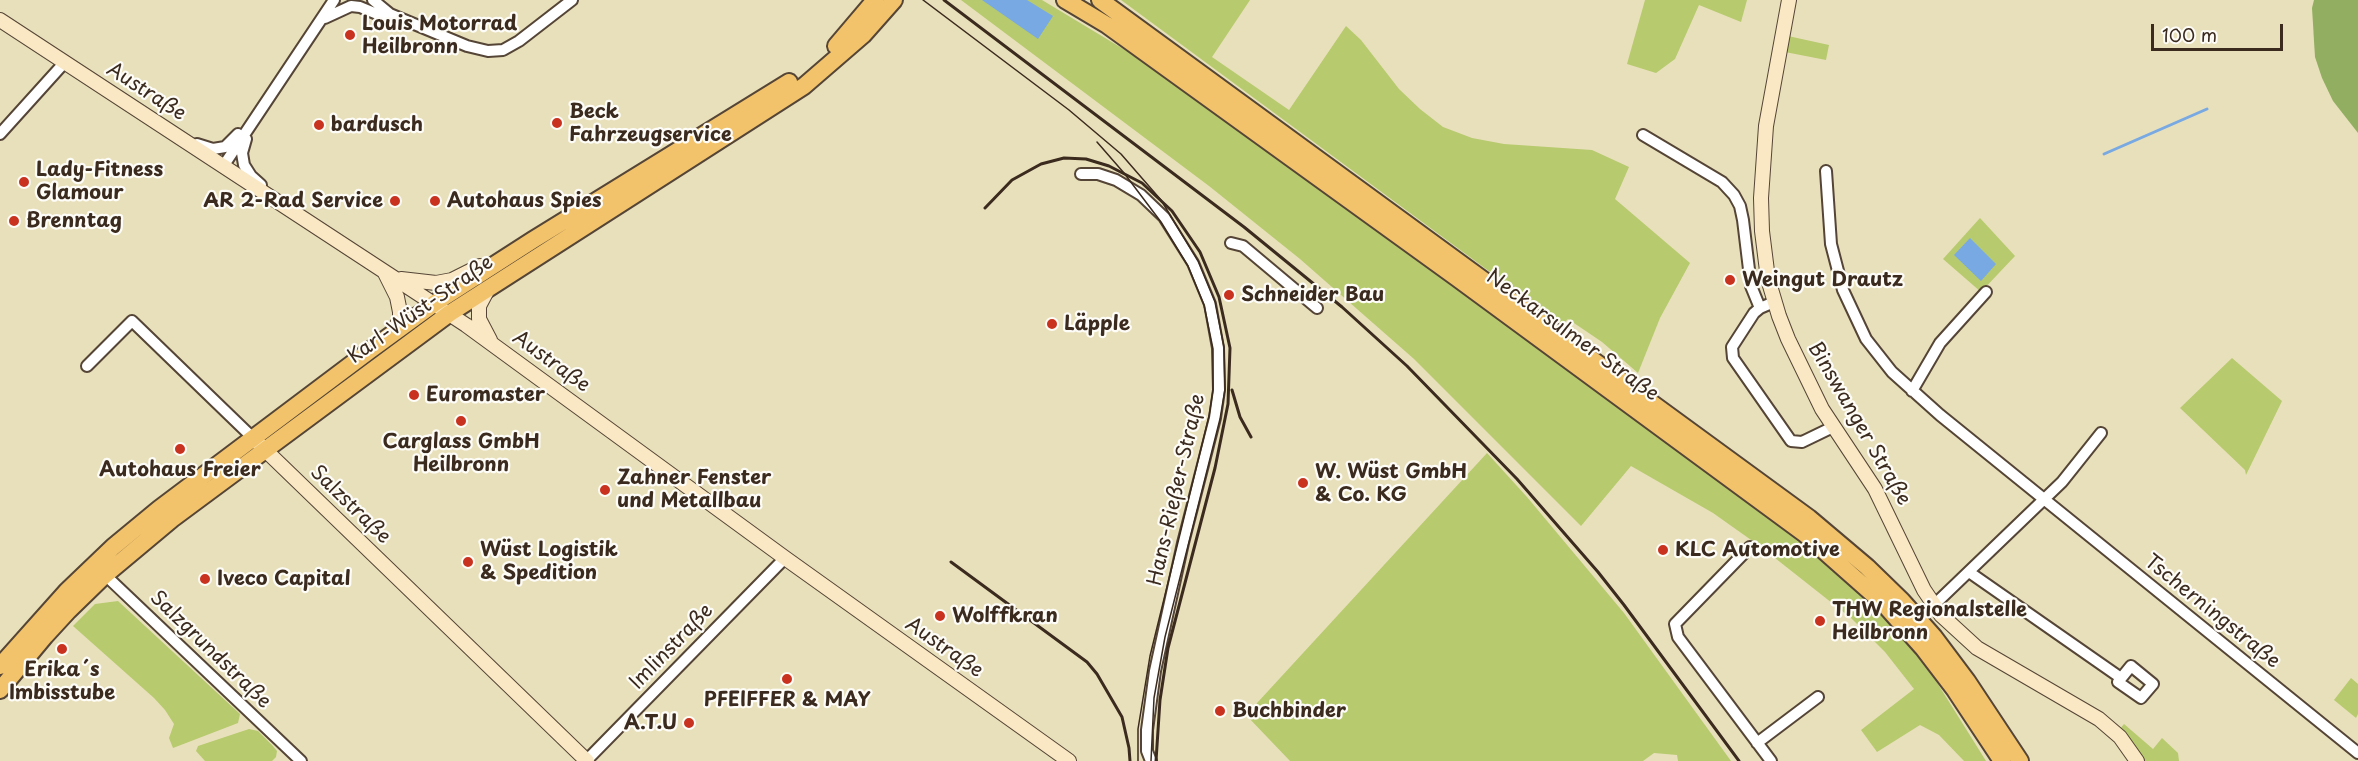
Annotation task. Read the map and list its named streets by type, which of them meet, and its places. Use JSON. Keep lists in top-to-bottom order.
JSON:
{
  "streets": {
    "main road": [
      "Austraße",
      "Karl-Wüst-Straße",
      "Neckarsulmer Straße",
      "Binswanger Straße",
      "Salzstraße"
    ],
    "street": [
      "Hans-Rießer-Straße",
      "Tscherningstraße",
      "Imlinstraße",
      "Salzgrundstraße"
    ]
  },
  "crossings": [
    ["Austraße", "Karl-Wüst-Straße"],
    ["Austraße", "Imlinstraße"],
    ["Karl-Wüst-Straße", "Salzstraße"],
    ["Karl-Wüst-Straße", "Salzgrundstraße"],
    ["Salzstraße", "Imlinstraße"]
  ],
  "places": [
    "Louis Motorrad Heilbronn",
    "Beck Fahrzeugservice",
    "bardusch",
    "Lady-Fitness Glamour",
    "AR 2-Rad Service",
    "Autohaus Spies",
    "Brenntag",
    "Weingut Drautz",
    "Schneider Bau",
    "Läpple",
    "Euromaster",
    "Carglass GmbH Heilbronn",
    "Autohaus Freier",
    "W. Wüst GmbH & Co. KG",
    "Zahner Fenster und Metallbau",
    "KLC Automotive",
    "Wüst Logistik & Spedition",
    "Iveco Capital",
    "Wolffkran",
    "THW Regionalstelle Heilbronn",
    "Erika´s Imbisstube",
    "PFEIFFER & MAY",
    "Buchbinder",
    "A.T.U"
  ],
  "scale_bar": "100 m"
}
